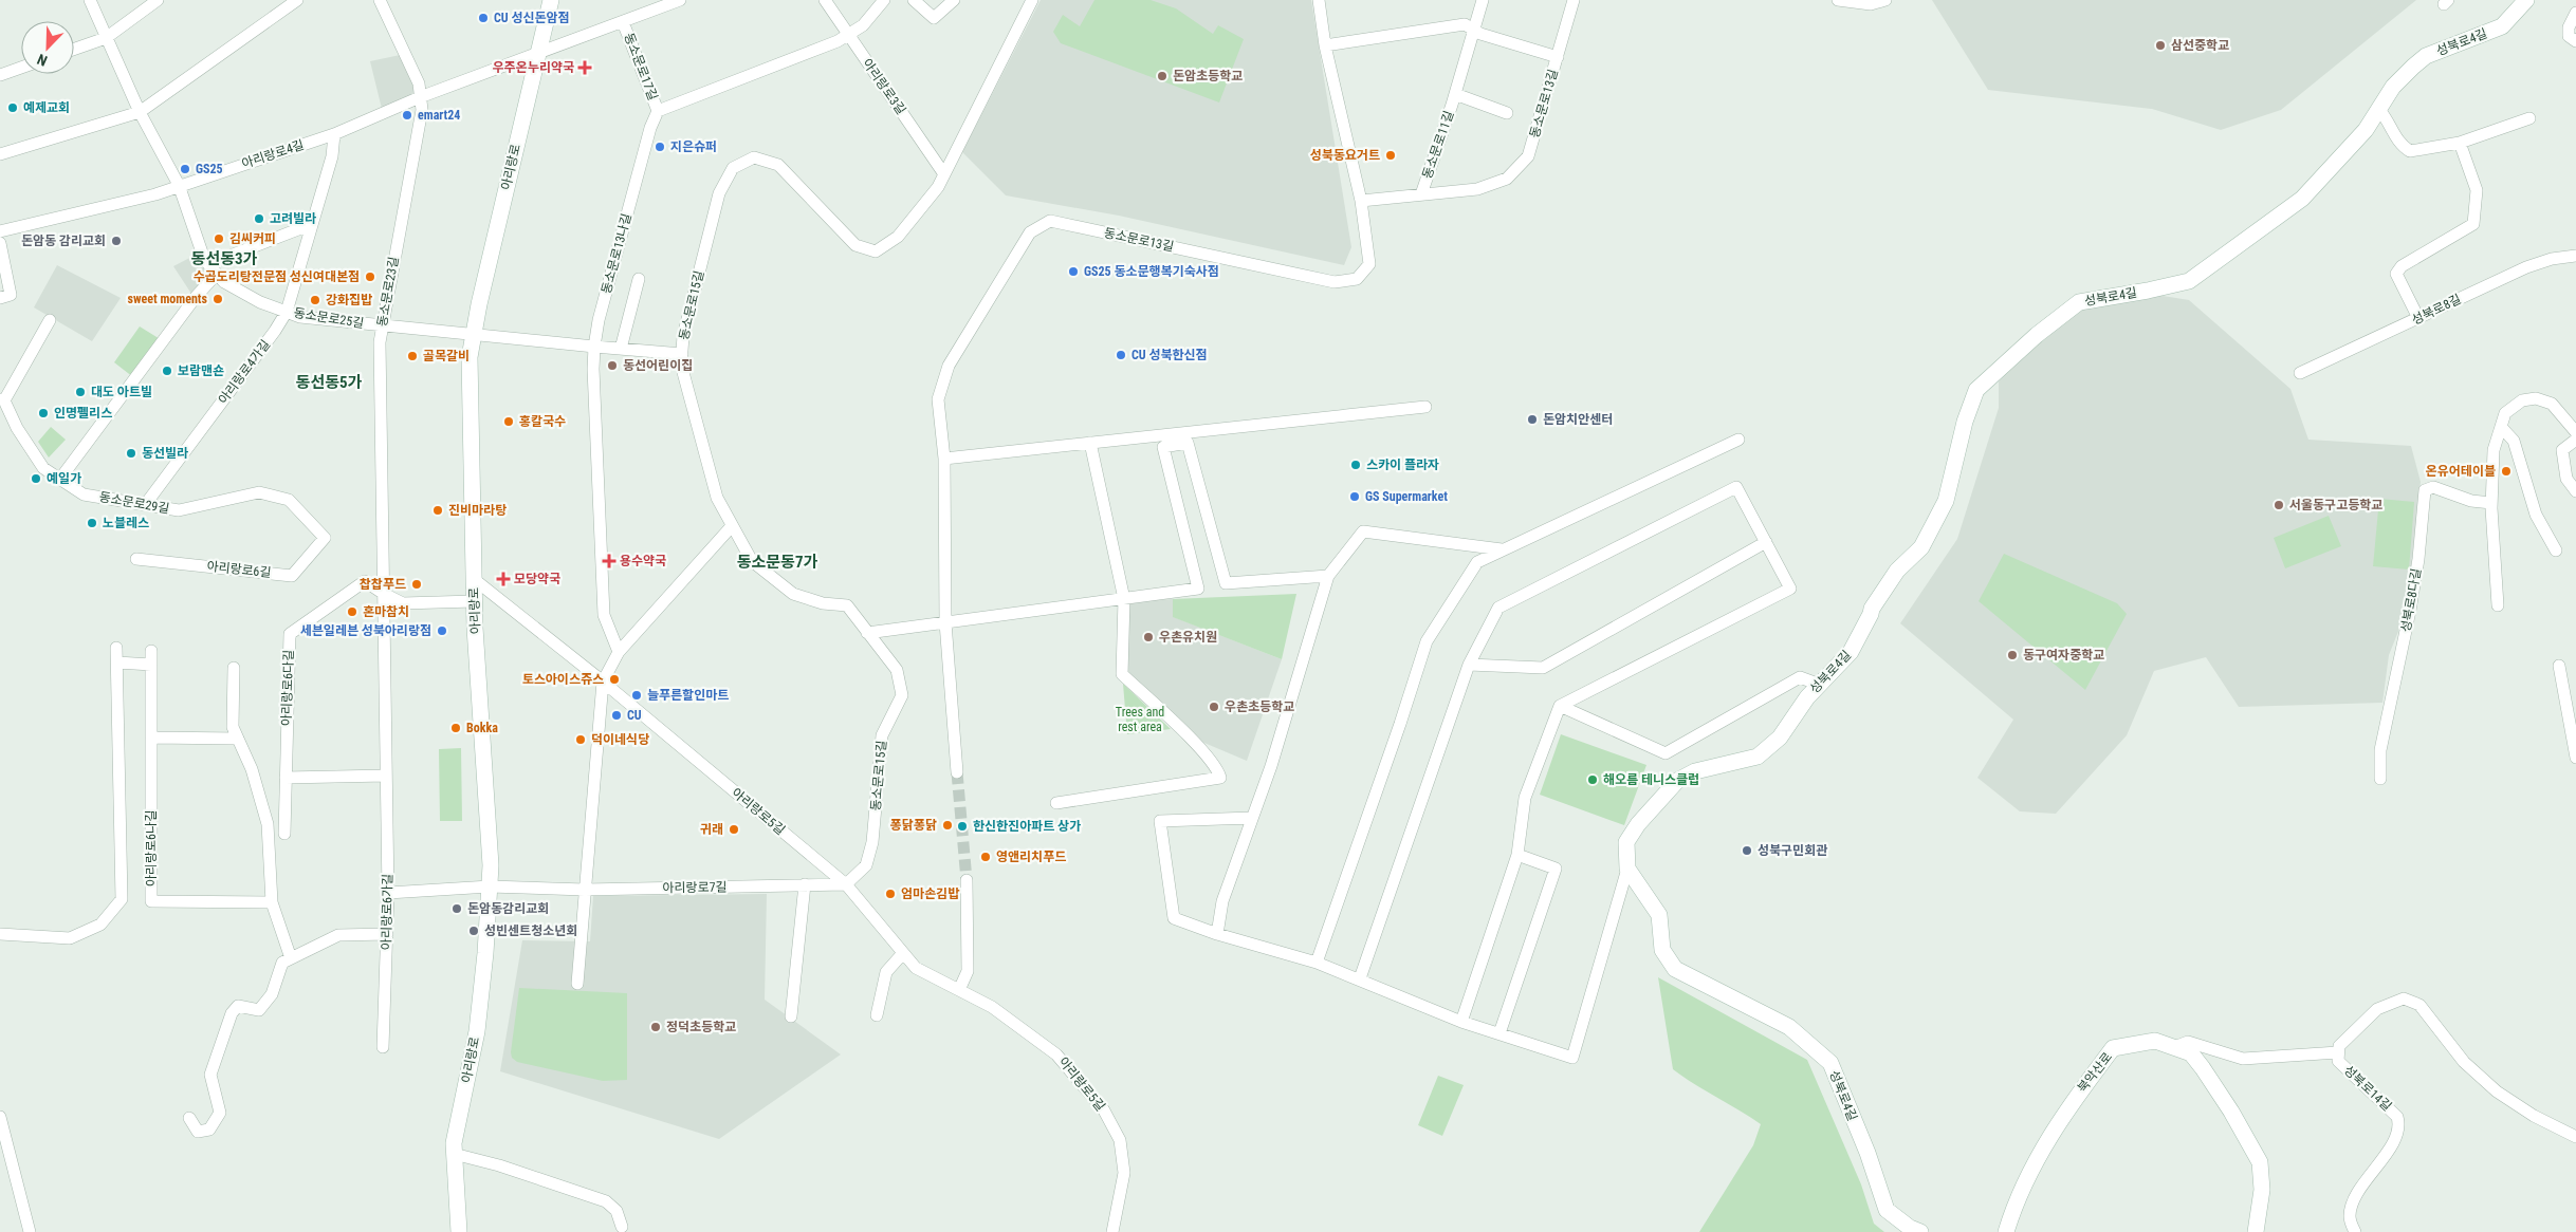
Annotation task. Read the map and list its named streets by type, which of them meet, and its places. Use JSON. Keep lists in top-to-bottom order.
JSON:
{
  "streets": {
    "street": [
      "성북로4길",
      "동소문로17길",
      "아리랑로3길",
      "동소문로13길",
      "동소문로11길",
      "아리랑로4길",
      "아리랑로",
      "동소문로13나길",
      "동소문로23길",
      "동소문로15길",
      "성북로8길",
      "동소문로25길",
      "아리랑로4가길",
      "동소문로29길",
      "아리랑로6길",
      "성북로8다길",
      "아리랑로6다길",
      "아리랑로5길",
      "아리랑로6나길",
      "아리랑로7길",
      "아리랑로6가길",
      "북악산로",
      "성북로14길"
    ]
  },
  "crossings": [
    ["동소문로17길", "아리랑로4길"],
    ["동소문로17길", "아리랑로"],
    ["동소문로17길", "동소문로13나길"],
    ["아리랑로3길", "동소문로15길"],
    ["동소문로13길", "동소문로11길"],
    ["아리랑로4길", "아리랑로"],
    ["아리랑로4길", "동소문로23길"],
    ["아리랑로4길", "동소문로25길"],
    ["아리랑로4길", "아리랑로4가길"],
    ["아리랑로", "동소문로25길"],
    ["아리랑로", "아리랑로5길"],
    ["아리랑로", "아리랑로7길"],
    ["동소문로23길", "동소문로25길"],
    ["동소문로23길", "아리랑로6다길"],
    ["동소문로23길", "아리랑로6가길"],
    ["동소문로15길", "아리랑로5길"],
    ["동소문로15길", "아리랑로7길"],
    ["동소문로25길", "아리랑로4가길"],
    ["아리랑로4가길", "동소문로29길"],
    ["동소문로29길", "아리랑로6길"],
    ["아리랑로6다길", "아리랑로6가길"],
    ["아리랑로5길", "아리랑로7길"]
  ],
  "districts": ["동선동3가", "동선동5가", "동소문동7가"],
  "parks": ["Trees and rest area"],
  "places": {
    "other": [
      "CU 성신돈암점",
      "삼선중학교",
      "돈암초등학교",
      "예제교회",
      "emart24",
      "지은슈퍼",
      "성북동요거트",
      "GS25",
      "고려빌라",
      "김씨커피",
      "돈암동 감리교회",
      "GS25 동소문행복기숙사점",
      "수곱도리탕전문점 성신여대본점",
      "sweet moments",
      "강화집밥",
      "CU 성북한신점",
      "골목갈비",
      "동선어린이집",
      "보람맨숀",
      "대도 아트빌",
      "인명펠리스",
      "돈암치안센터",
      "홍칼국수",
      "동선빌라",
      "스카이 플라자",
      "온유어테이블",
      "예일가",
      "GS Supermarket",
      "서울동구고등학교",
      "진비마라탕",
      "노블레스",
      "찹찹푸드",
      "혼마참치",
      "세븐일레븐 성북아리랑점",
      "우촌유치원",
      "동구여자중학교",
      "토스아이스쥬스",
      "늘푸른할인마트",
      "우촌초등학교",
      "CU",
      "Bokka",
      "덕이네식당",
      "해오름 테니스클럽",
      "퐁닭퐁닭",
      "한신한진아파트 상가",
      "귀래",
      "성북구민회관",
      "영앤리치푸드",
      "엄마손김밥",
      "돈암동감리교회",
      "성빈센트청소년회",
      "정덕초등학교"
    ],
    "health": ["우주온누리약국", "용수약국", "모당약국"]
  },
  "north": "bottom left"
}
